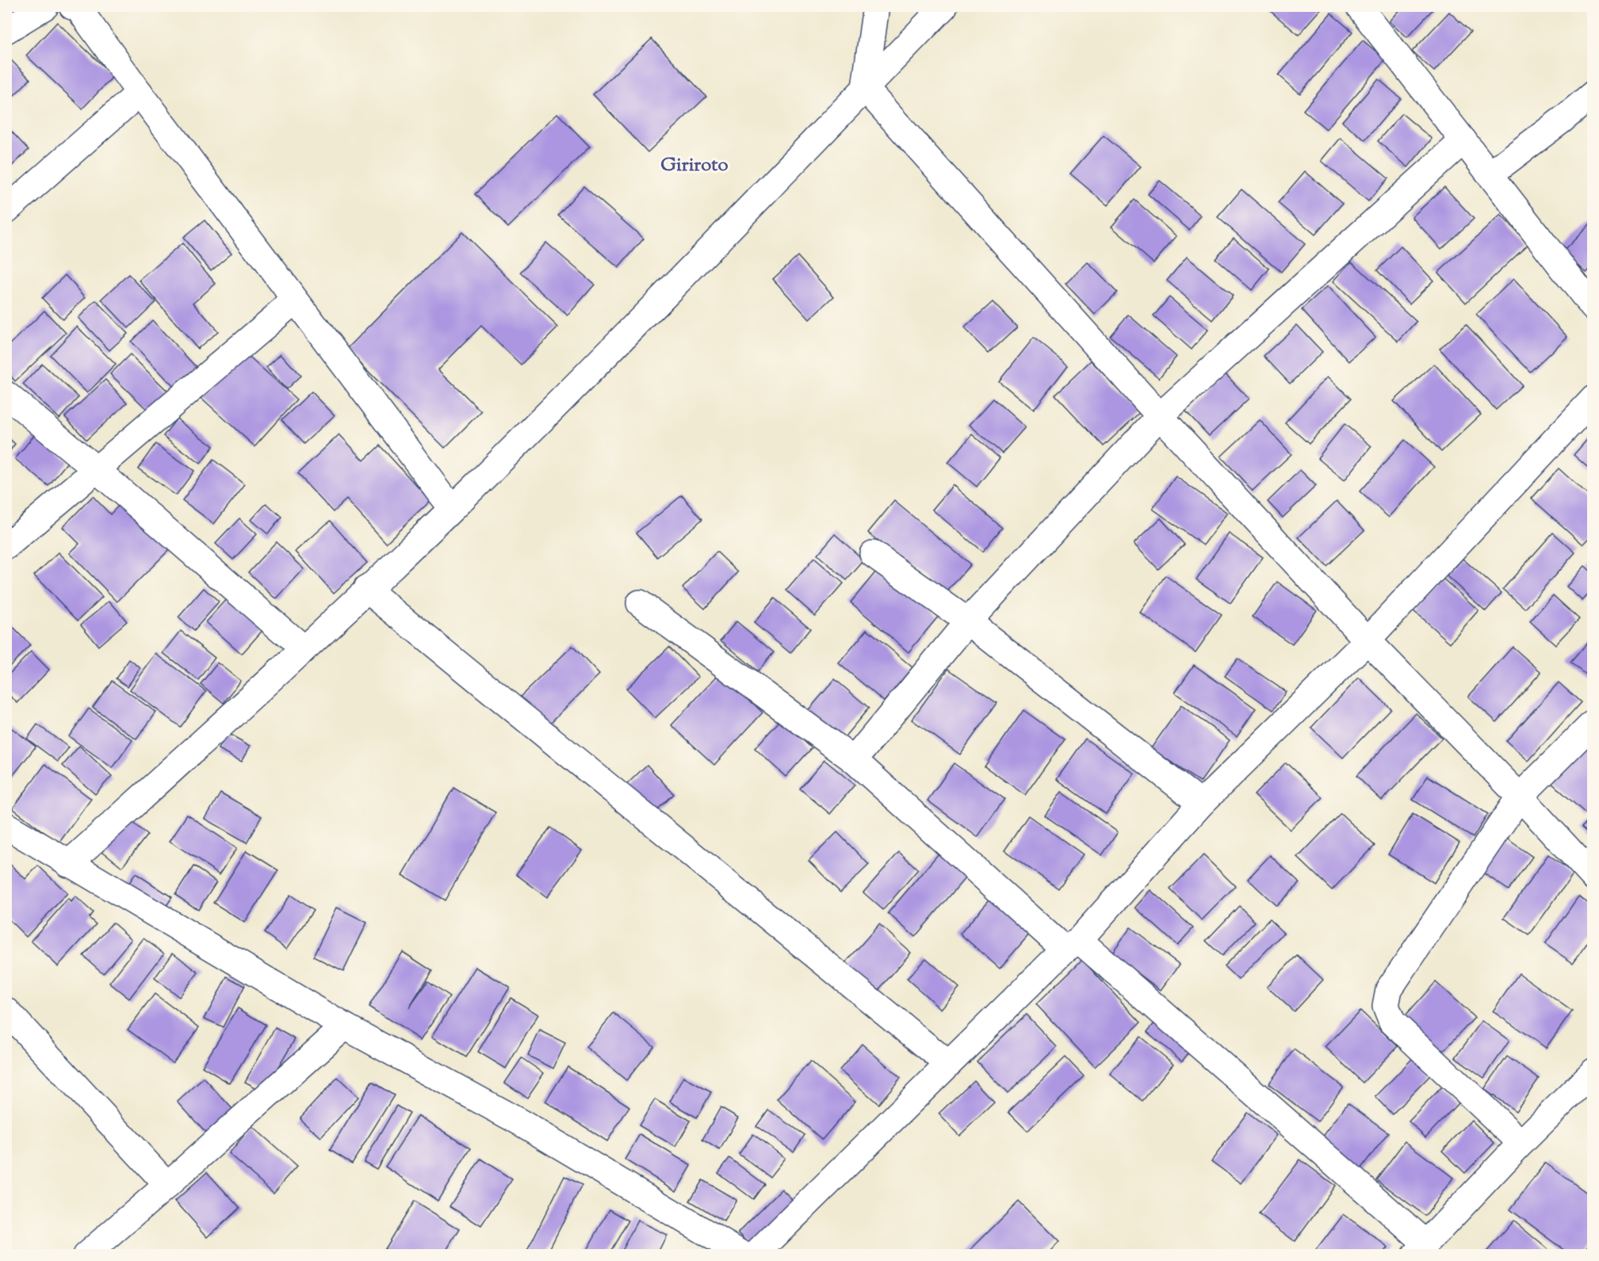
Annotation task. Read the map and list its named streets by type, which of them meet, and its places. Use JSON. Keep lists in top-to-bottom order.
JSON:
{
  "districts": ["Giriroto"]
}
